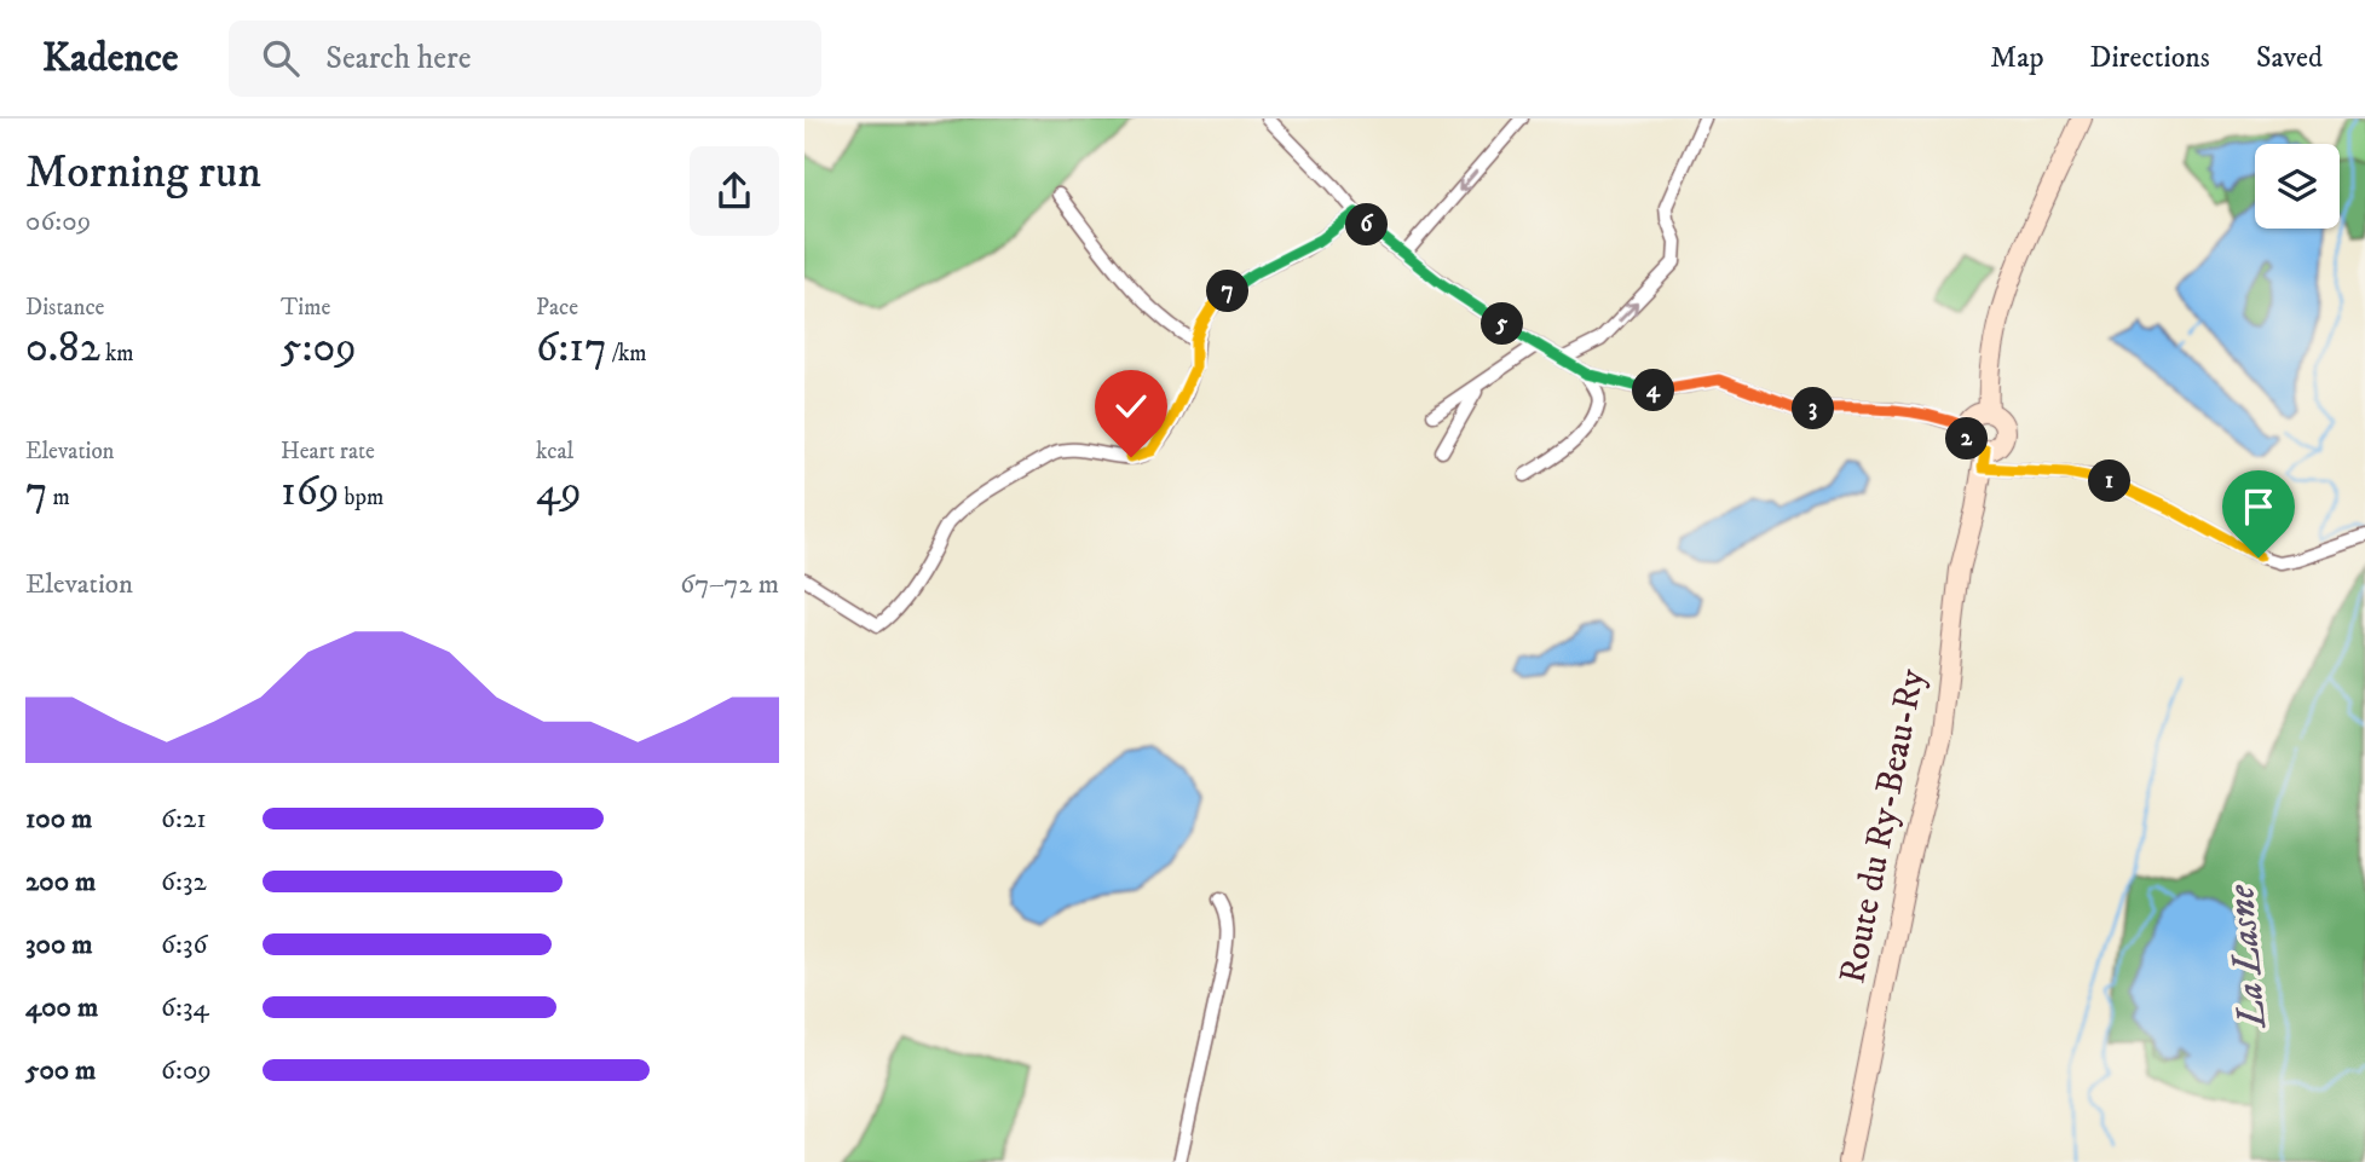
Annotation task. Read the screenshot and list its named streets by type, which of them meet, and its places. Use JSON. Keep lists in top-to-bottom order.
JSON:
{
  "streets": {
    "street": ["Route du Ry-Beau-Ry"]
  },
  "water": ["La Lasne"],
  "page": {
    "header": "Kadence",
    "search": "Search here",
    "nav": ["Map", "Directions", "Saved"],
    "heading": ["Morning run", "06:09"],
    "pins": [
      "6",
      "7",
      "5",
      "4",
      "3",
      "2",
      "1"
    ],
    "stats": [
      ["Distance", "0.82 km"],
      ["Time", "5:09"],
      ["Pace", "6:17 /km"],
      ["Elevation", "7 m"],
      ["Heart rate", "169 bpm"],
      ["kcal", "49"]
    ],
    "chart": ["Elevation", "67–72 m"],
    "list": [
      {
        "name": "100 m",
        "note": "6:21"
      },
      {
        "name": "200 m",
        "note": "6:32"
      },
      {
        "name": "300 m",
        "note": "6:36"
      },
      {
        "name": "400 m",
        "note": "6:34"
      },
      {
        "name": "500 m",
        "note": "6:09"
      }
    ]
  }
}
